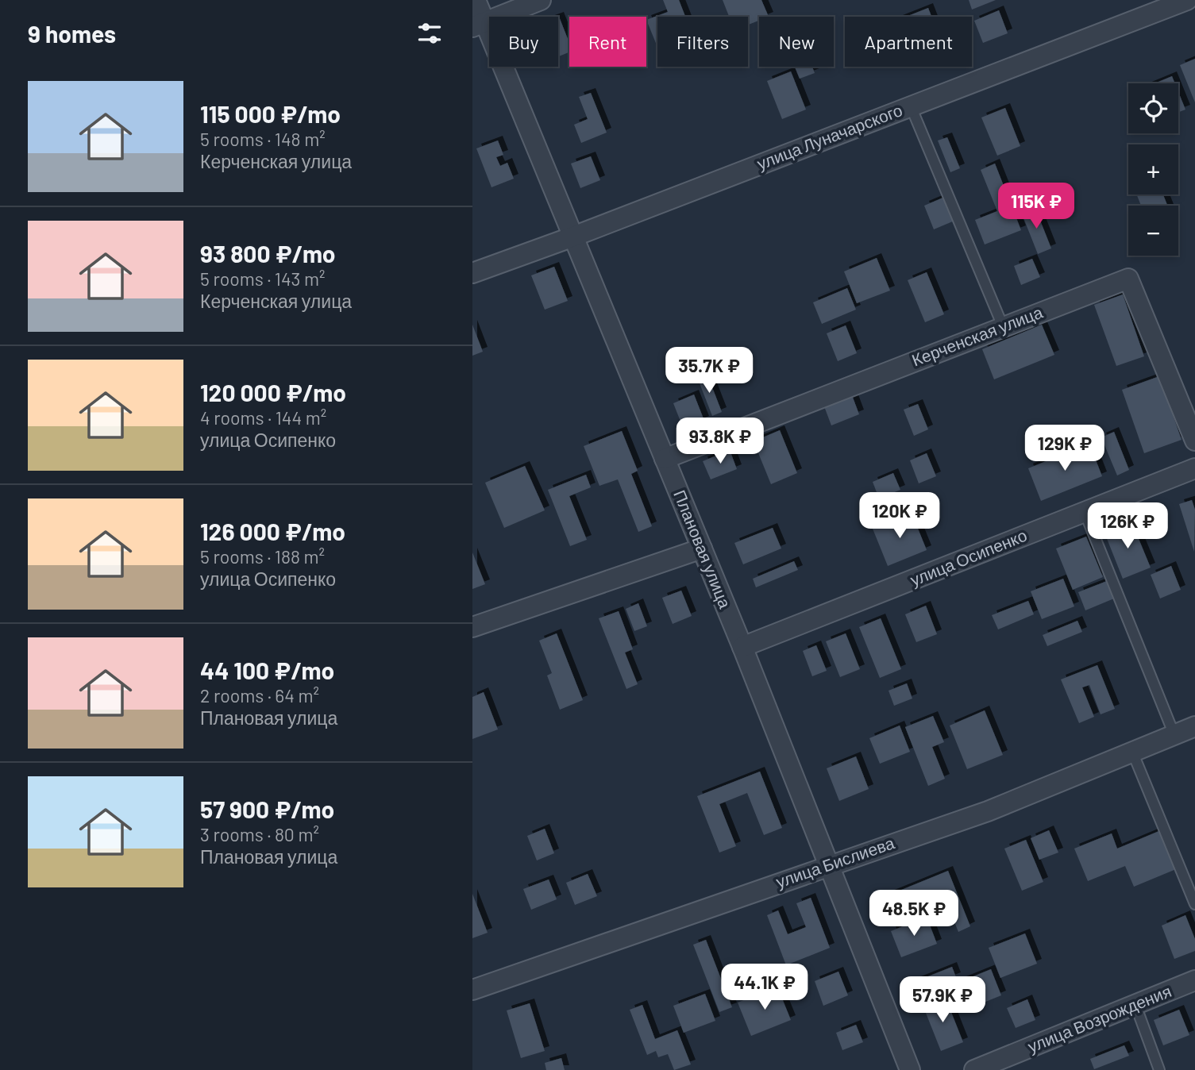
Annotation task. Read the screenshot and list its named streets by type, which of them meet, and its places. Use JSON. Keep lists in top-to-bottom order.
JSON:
{
  "streets": {
    "street": [
      "улица Луначарского",
      "Керченская улица",
      "Плановая улица",
      "улица Осипенко",
      "улица Бислиева",
      "улица Возрождения"
    ]
  },
  "crossings": [
    ["улица Луначарского", "Плановая улица"],
    ["Керченская улица", "Плановая улица"],
    ["Плановая улица", "улица Осипенко"],
    ["Плановая улица", "улица Бислиева"]
  ],
  "page": {
    "heading": "9 homes",
    "chip": [
      "Buy",
      "Rent",
      "Filters",
      "New",
      "Apartment"
    ],
    "list": [
      {
        "name": "115 000 ₽/mo",
        "note": "5 rooms · 148 m² · Керченская улица"
      },
      {
        "name": "93 800 ₽/mo",
        "note": "5 rooms · 143 m² · Керченская улица"
      },
      {
        "name": "120 000 ₽/mo",
        "note": "4 rooms · 144 m² · улица Осипенко"
      },
      {
        "name": "126 000 ₽/mo",
        "note": "5 rooms · 188 m² · улица Осипенко"
      },
      {
        "name": "44 100 ₽/mo",
        "note": "2 rooms · 64 m² · Плановая улица"
      },
      {
        "name": "57 900 ₽/mo",
        "note": "3 rooms · 80 m² · Плановая улица"
      }
    ],
    "map_buttons": ["+", "−"],
    "price": [
      "115K ₽",
      "35.7K ₽",
      "93.8K ₽",
      "129K ₽",
      "120K ₽",
      "126K ₽",
      "48.5K ₽",
      "44.1K ₽",
      "57.9K ₽"
    ]
  }
}
